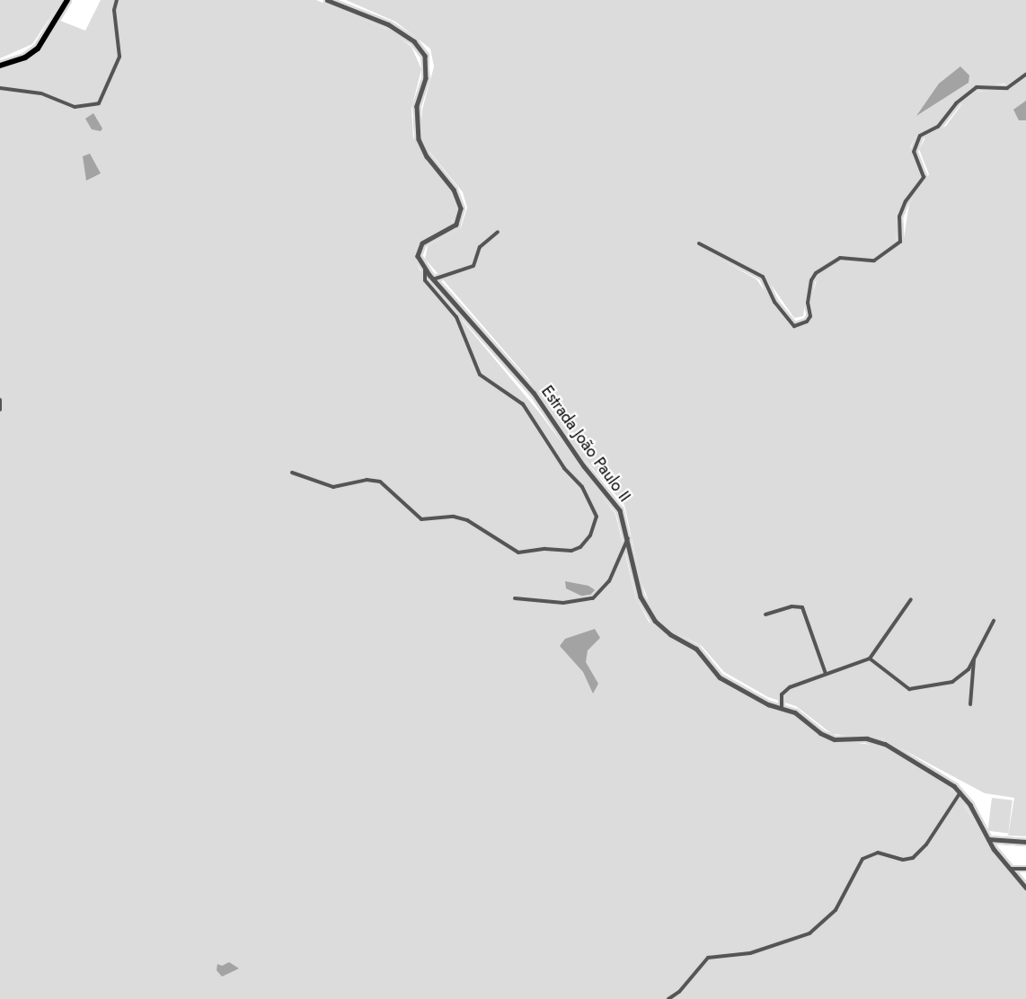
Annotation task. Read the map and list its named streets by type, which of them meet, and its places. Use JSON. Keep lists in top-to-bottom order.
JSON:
{
  "streets": {
    "street": ["Estrada João Paulo II"]
  }
}
